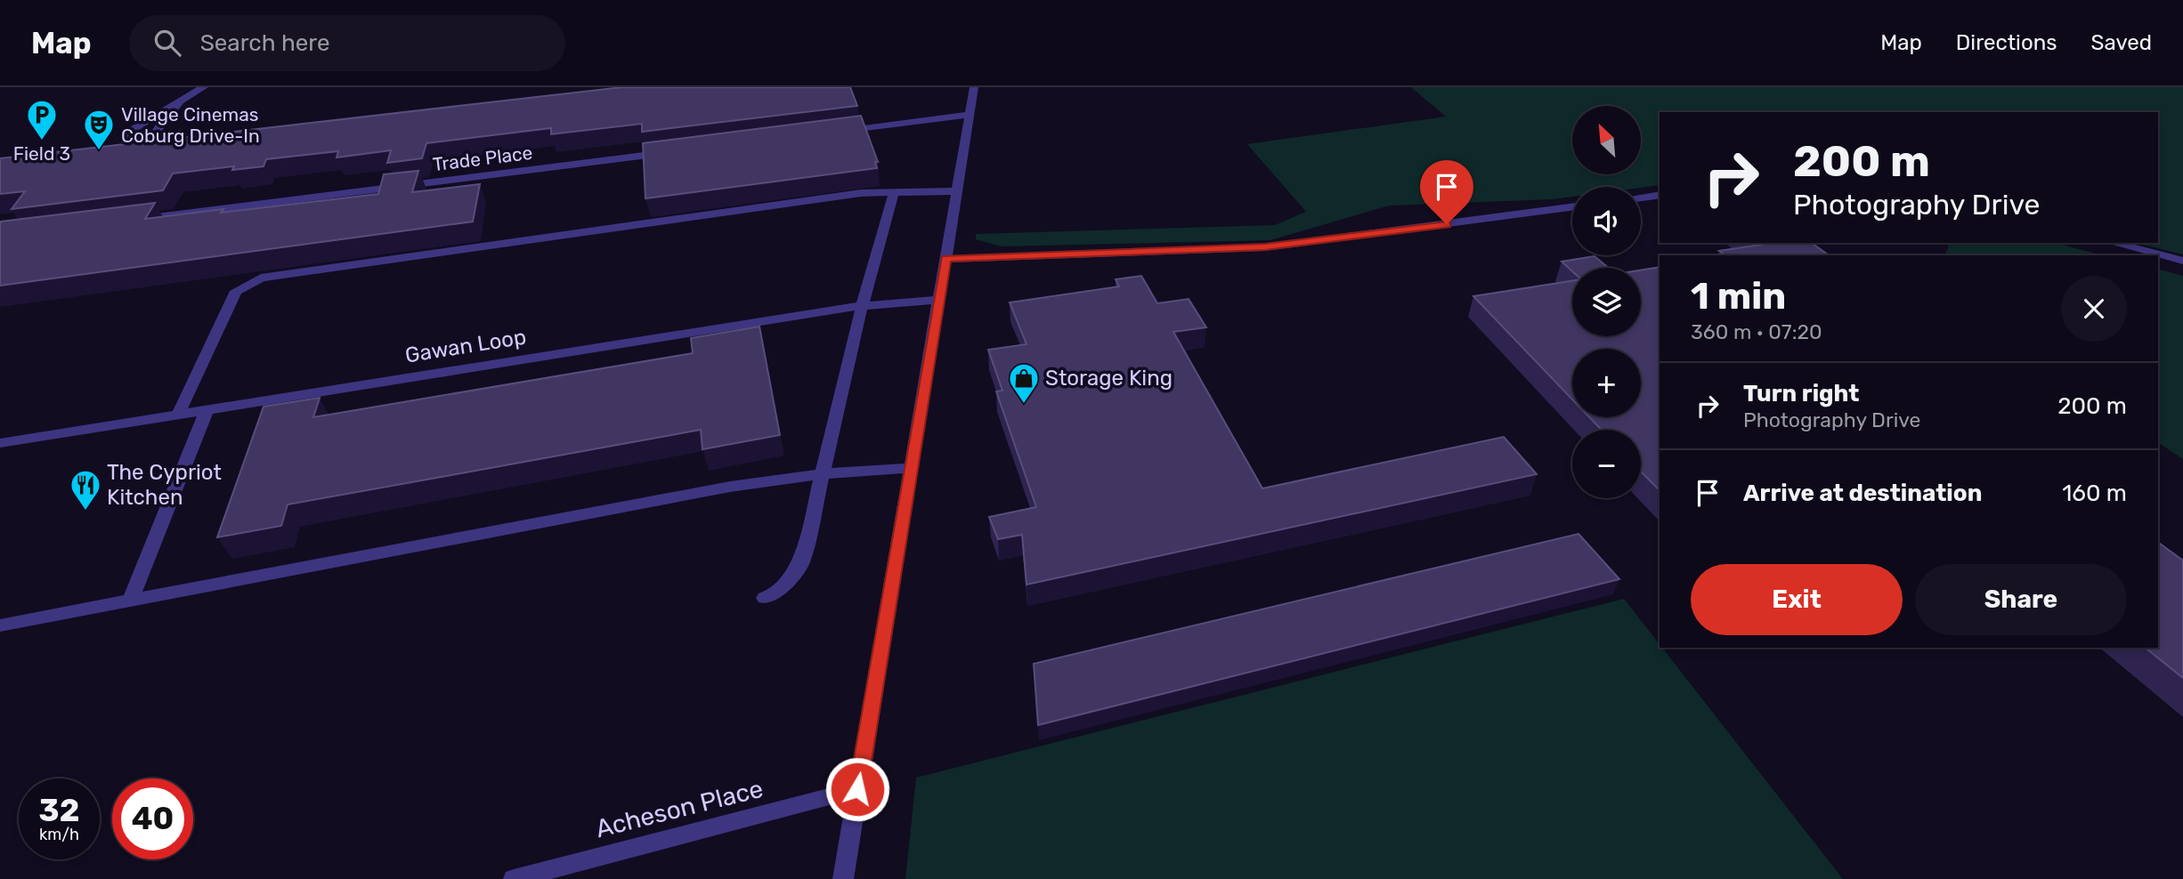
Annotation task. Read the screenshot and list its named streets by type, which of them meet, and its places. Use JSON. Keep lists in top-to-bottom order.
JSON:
{
  "streets": {
    "street": ["Trade Place", "Gawan Loop", "Acheson Place"]
  },
  "places": {
    "parking": ["Field 3"],
    "theatre": ["Village Cinemas Coburg Drive-In"],
    "shop": ["Storage King"],
    "restaurant": ["The Cypriot Kitchen"]
  },
  "north": "top left",
  "page": {
    "header": "Map",
    "search": "Search here",
    "nav": ["Map", "Directions", "Saved"],
    "map_buttons": ["+", "−"],
    "turn": ["200 m", "Photography Drive"],
    "heading": ["1 min", "360 m · 07:20"],
    "list": [
      {
        "name": "Turn right",
        "note": "Photography Drive",
        "value": "200 m"
      },
      {
        "name": "Arrive at destination",
        "value": "160 m"
      }
    ],
    "buttons": ["Exit", "Share"],
    "speed": "32 km/h",
    "limit": "40"
  }
}
